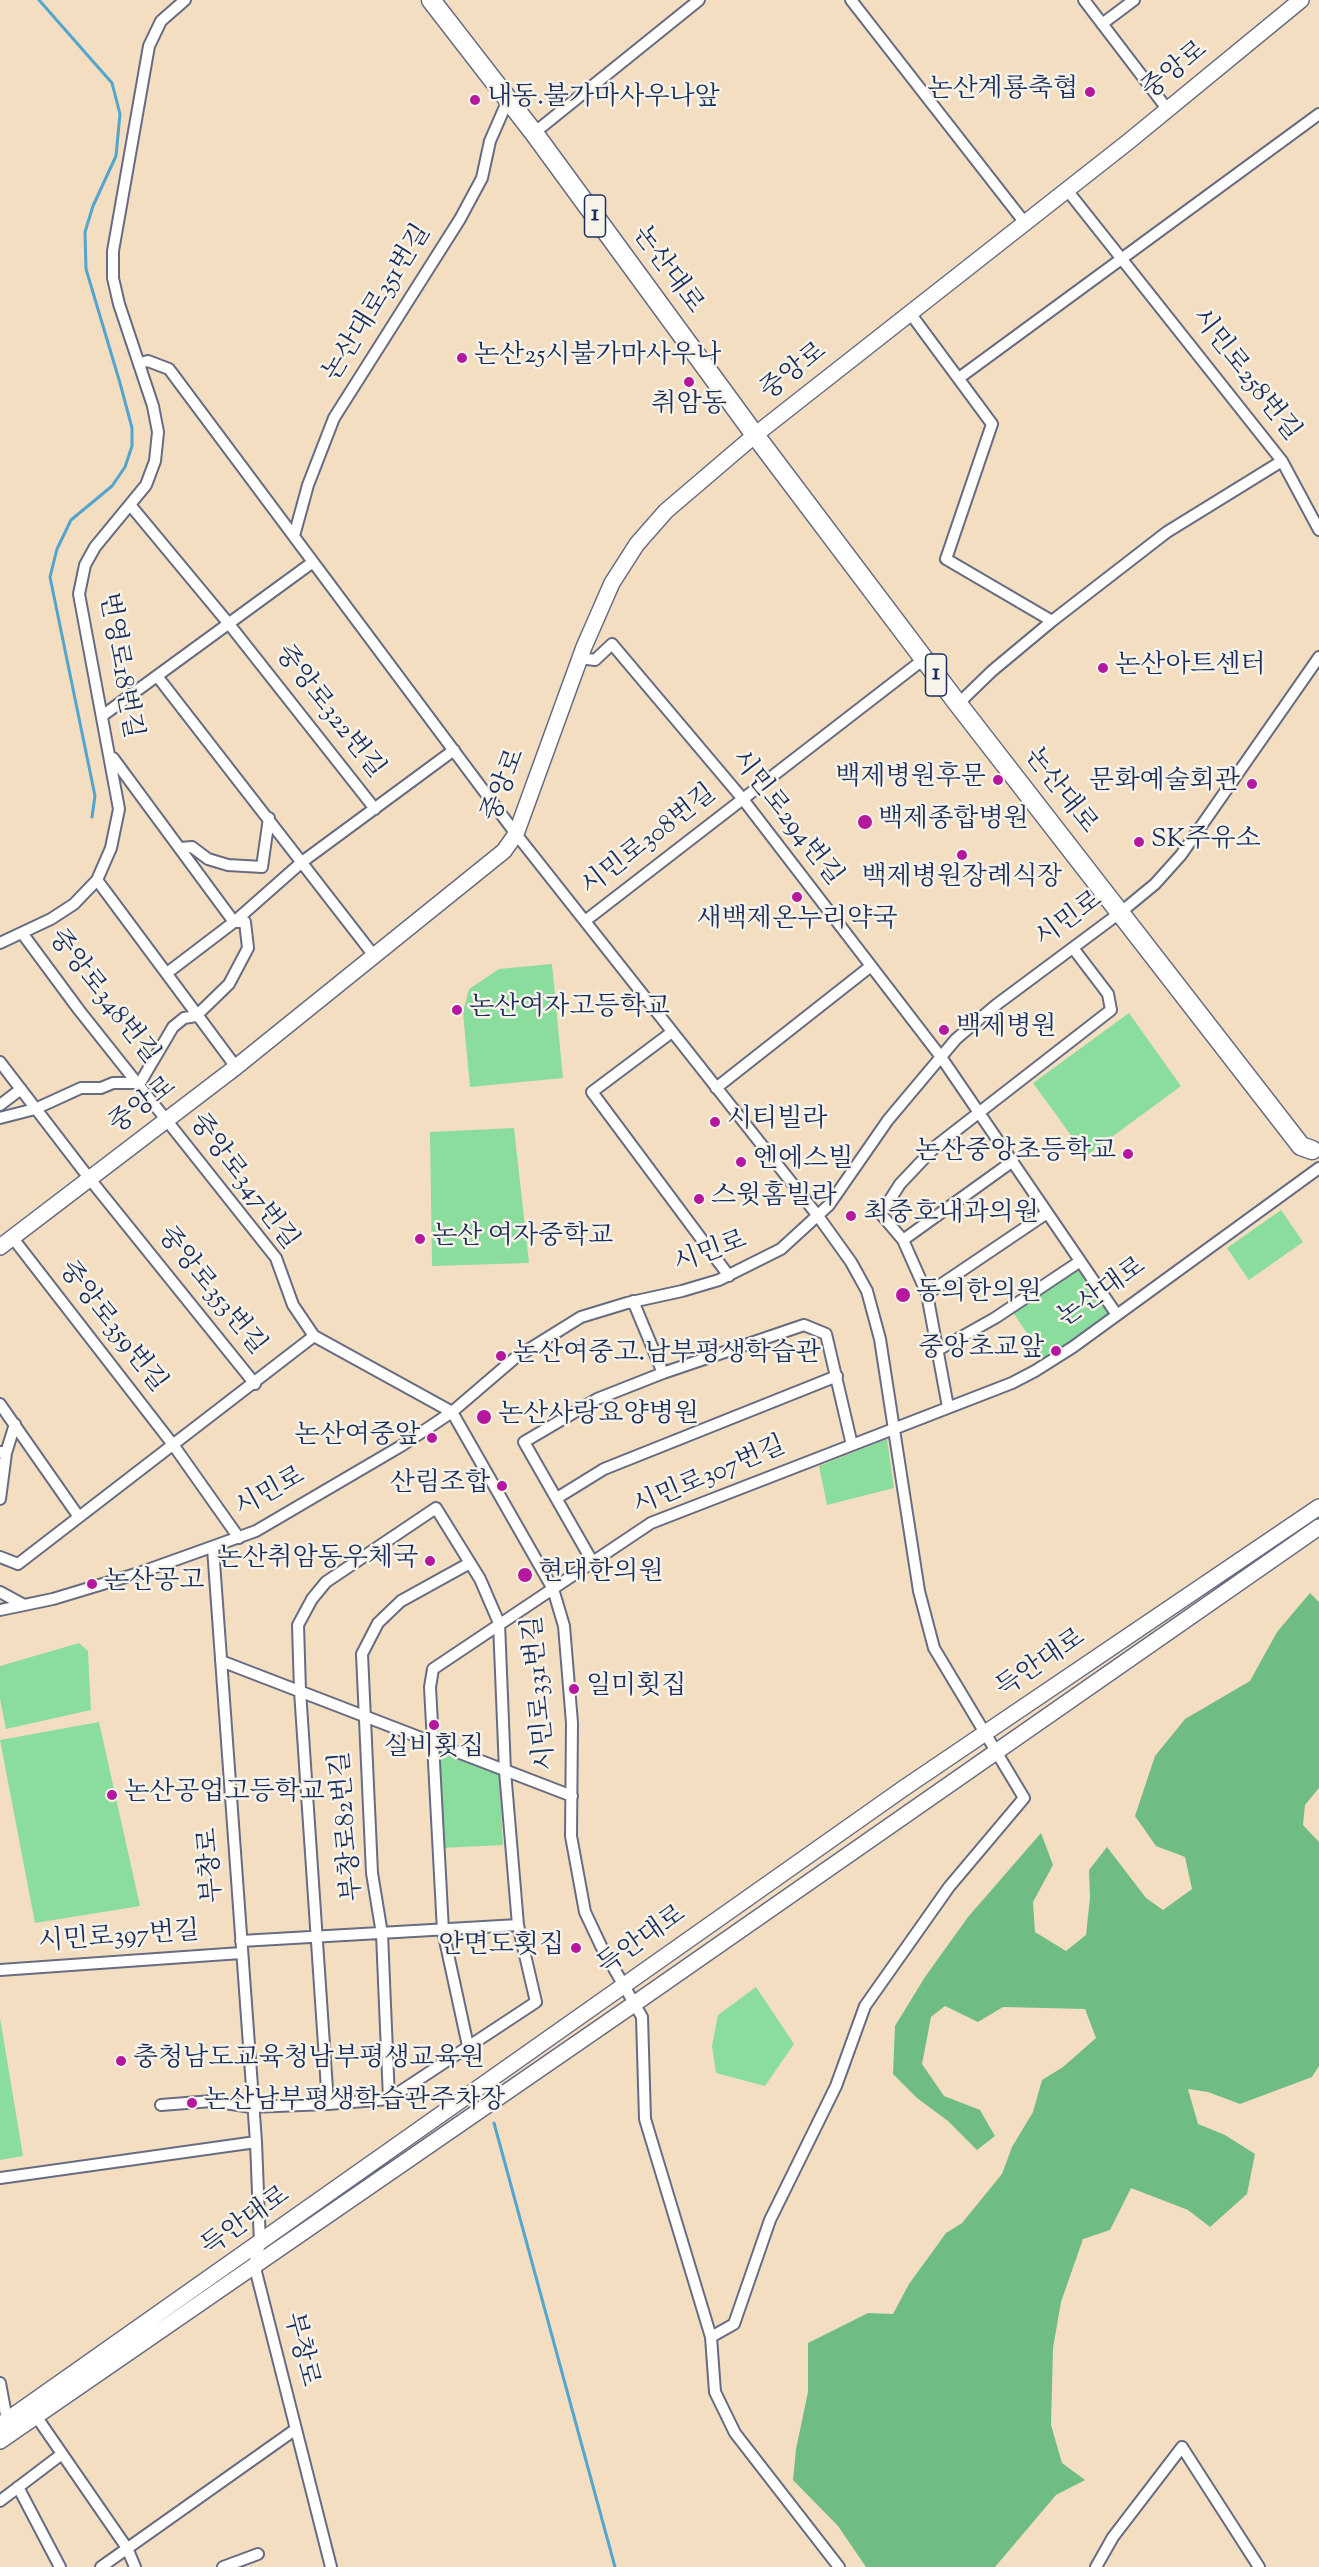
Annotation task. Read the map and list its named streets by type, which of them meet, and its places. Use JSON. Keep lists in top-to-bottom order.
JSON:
{
  "streets": {
    "main road": ["1", "논산대로"],
    "street": [
      "중앙로",
      "논산대로351번길",
      "시민로258번길",
      "번영로18번길",
      "중앙로322번길",
      "시민로294번길",
      "시민로308번길",
      "시민로",
      "중앙로348번길",
      "중앙로347번길",
      "중앙로353번길",
      "중앙로359번길",
      "시민로307번길",
      "득안대로",
      "시민로331번길",
      "부창로82번길",
      "부창로",
      "시민로397번길"
    ]
  },
  "crossings": [
    ["중앙로", "논산대로"],
    ["중앙로", "시민로258번길"],
    ["중앙로", "시민로294번길"],
    ["중앙로", "시민로308번길"],
    ["중앙로", "중앙로348번길"],
    ["중앙로", "중앙로347번길"],
    ["중앙로", "중앙로353번길"],
    ["중앙로", "중앙로359번길"],
    ["논산대로", "논산대로351번길"],
    ["논산대로", "시민로294번길"],
    ["논산대로", "시민로"],
    ["논산대로", "시민로307번길"],
    ["번영로18번길", "중앙로322번길"],
    ["번영로18번길", "중앙로348번길"],
    ["시민로294번길", "시민로308번길"],
    ["시민로294번길", "시민로"],
    ["시민로308번길", "시민로"],
    ["시민로", "중앙로347번길"],
    ["시민로", "중앙로359번길"],
    ["시민로", "시민로331번길"],
    ["시민로", "부창로"],
    ["중앙로348번길", "중앙로347번길"],
    ["중앙로347번길", "시민로331번길"],
    ["중앙로353번길", "중앙로359번길"],
    ["시민로307번길", "시민로331번길"],
    ["득안대로", "시민로331번길"],
    ["득안대로", "부창로"],
    ["부창로82번길", "부창로"],
    ["부창로", "시민로397번길"]
  ],
  "places": [
    "논산계룡축협",
    "내동.불가마사우나앞",
    "논산25시불가마사우나",
    "취암동",
    "논산아트센터",
    "백제병원후문",
    "문화예술회관",
    "백제종합병원",
    "SK주유소",
    "백제병원장례식장",
    "새백제온누리약국",
    "논산여자고등학교",
    "백제병원",
    "시티빌라",
    "논산중앙초등학교",
    "엔에스빌",
    "스윗홈빌라",
    "최중호내과의원",
    "논산 여자중학교",
    "동의한의원",
    "중앙초교앞",
    "논산여중고.남부평생학습관",
    "논산사랑요양병원",
    "논산여중앞",
    "산림조합",
    "논산취암동우체국",
    "현대한의원",
    "논산공고",
    "일미횟집",
    "실비횟집",
    "논산공업고등학교",
    "안면도횟집",
    "충청남도교육청남부평생교육원",
    "논산남부평생학습관주차장"
  ]
}
